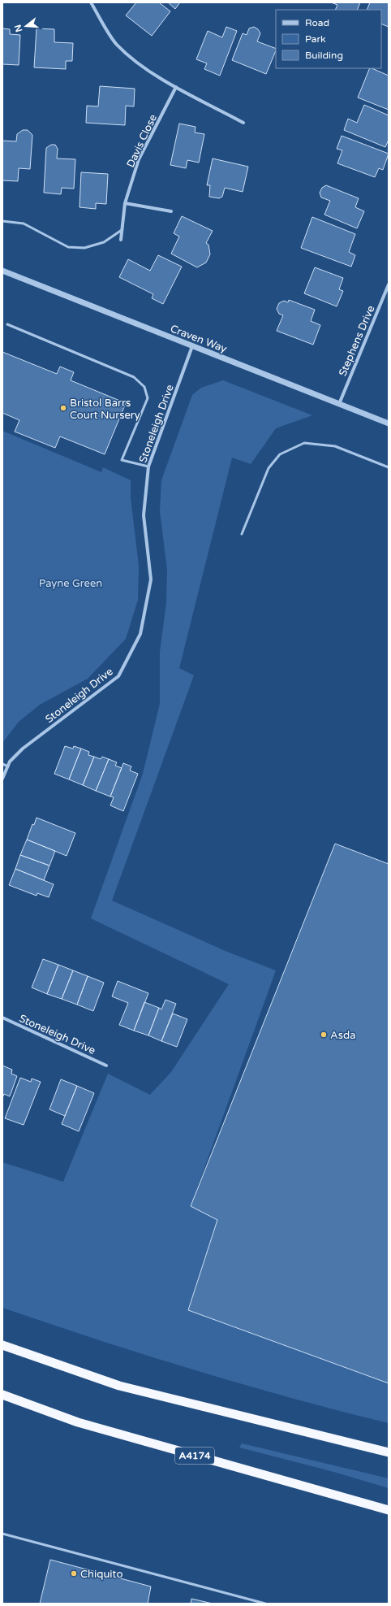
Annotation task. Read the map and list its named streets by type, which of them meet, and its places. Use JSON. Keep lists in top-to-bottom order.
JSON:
{
  "streets": {
    "highway": ["A4174"],
    "street": [
      "Davis Close",
      "Craven Way",
      "Stephens Drive",
      "Stoneleigh Drive"
    ]
  },
  "crossings": [
    ["Craven Way", "Stephens Drive"],
    ["Craven Way", "Stoneleigh Drive"]
  ],
  "parks": ["Payne Green"],
  "places": ["Bristol Barrs Court Nursery", "Asda", "Chiquito"],
  "legend": ["Road", "Park", "Building"],
  "north": "left"
}
